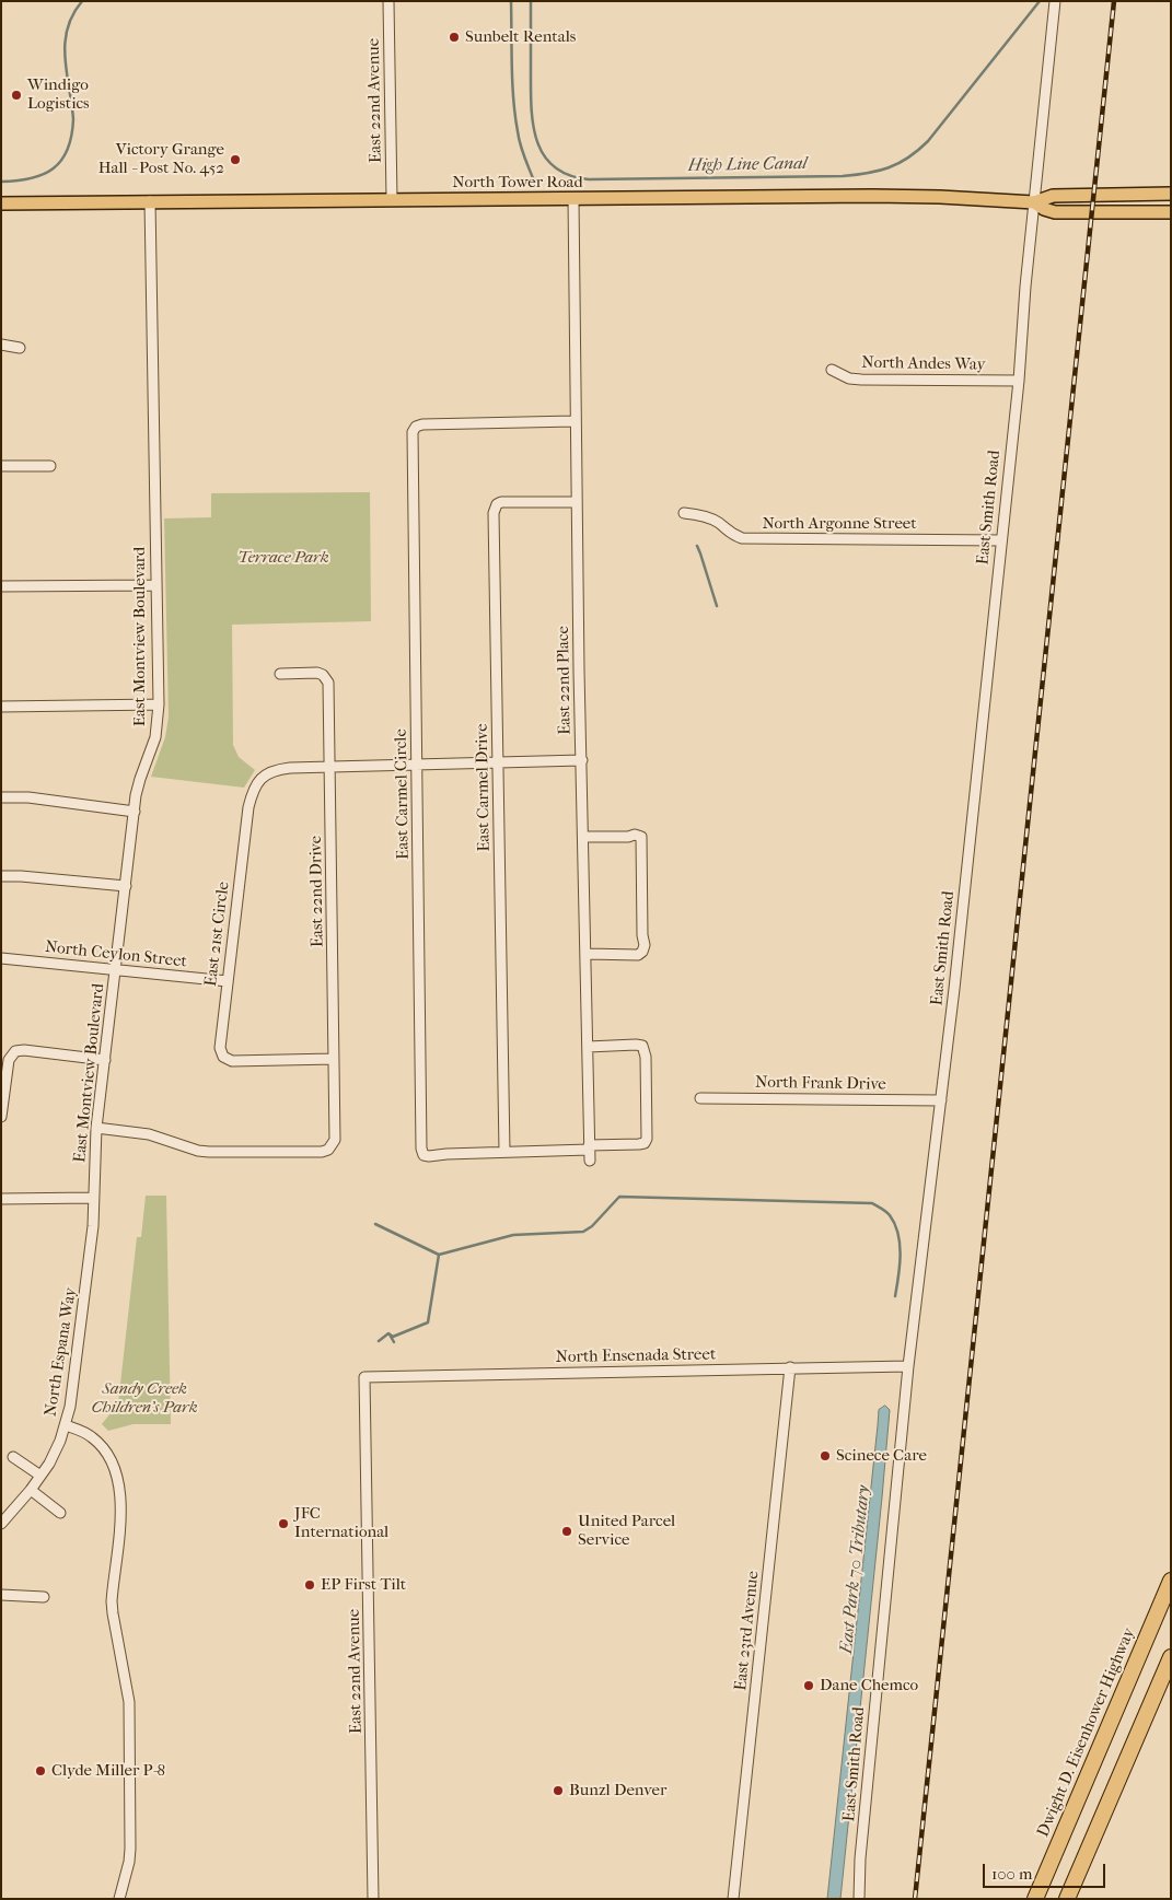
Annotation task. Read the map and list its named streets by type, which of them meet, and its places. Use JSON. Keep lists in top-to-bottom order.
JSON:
{
  "streets": {
    "highway": ["Dwight D. Eisenhower Highway"],
    "main road": ["North Tower Road"],
    "street": [
      "East 22nd Avenue",
      "North Andes Way",
      "East Smith Road",
      "North Argonne Street",
      "East Montview Boulevard",
      "East 22nd Place",
      "East Carmel Drive",
      "East Carmel Circle",
      "East 22nd Drive",
      "East 21st Circle",
      "North Ceylon Street",
      "North Frank Drive",
      "North Espana Way",
      "North Ensenada Street",
      "East 23rd Avenue"
    ]
  },
  "crossings": [
    ["East 22nd Avenue", "North Tower Road"],
    ["East 22nd Avenue", "North Ensenada Street"],
    ["North Tower Road", "East Smith Road"],
    ["North Tower Road", "East Montview Boulevard"],
    ["North Tower Road", "East 22nd Place"],
    ["North Andes Way", "East Smith Road"],
    ["East Smith Road", "North Argonne Street"],
    ["East Smith Road", "North Frank Drive"],
    ["East Smith Road", "North Ensenada Street"],
    ["East Montview Boulevard", "East 22nd Drive"],
    ["East Montview Boulevard", "North Ceylon Street"],
    ["East Montview Boulevard", "North Espana Way"],
    ["East 22nd Place", "East Carmel Drive"],
    ["East 22nd Place", "East Carmel Circle"],
    ["East 22nd Place", "East 21st Circle"],
    ["East Carmel Drive", "East Carmel Circle"],
    ["East Carmel Drive", "East 21st Circle"],
    ["East Carmel Circle", "East 21st Circle"],
    ["East 22nd Drive", "East 21st Circle"],
    ["East 21st Circle", "North Ceylon Street"],
    ["North Ensenada Street", "East 23rd Avenue"]
  ],
  "water": ["High Line Canal", "East Park 70 Tributary"],
  "parks": ["Terrace Park", "Sandy Creek Children's Park"],
  "places": [
    "Sunbelt Rentals",
    "Windigo Logistics",
    "Victory Grange Hall - Post No. 452",
    "Scinece Care",
    "JFC International",
    "United Parcel Service",
    "EP First Tilt",
    "Dane Chemco",
    "Clyde Miller P-8",
    "Bunzl Denver"
  ],
  "scale_bar": "100 m"
}
